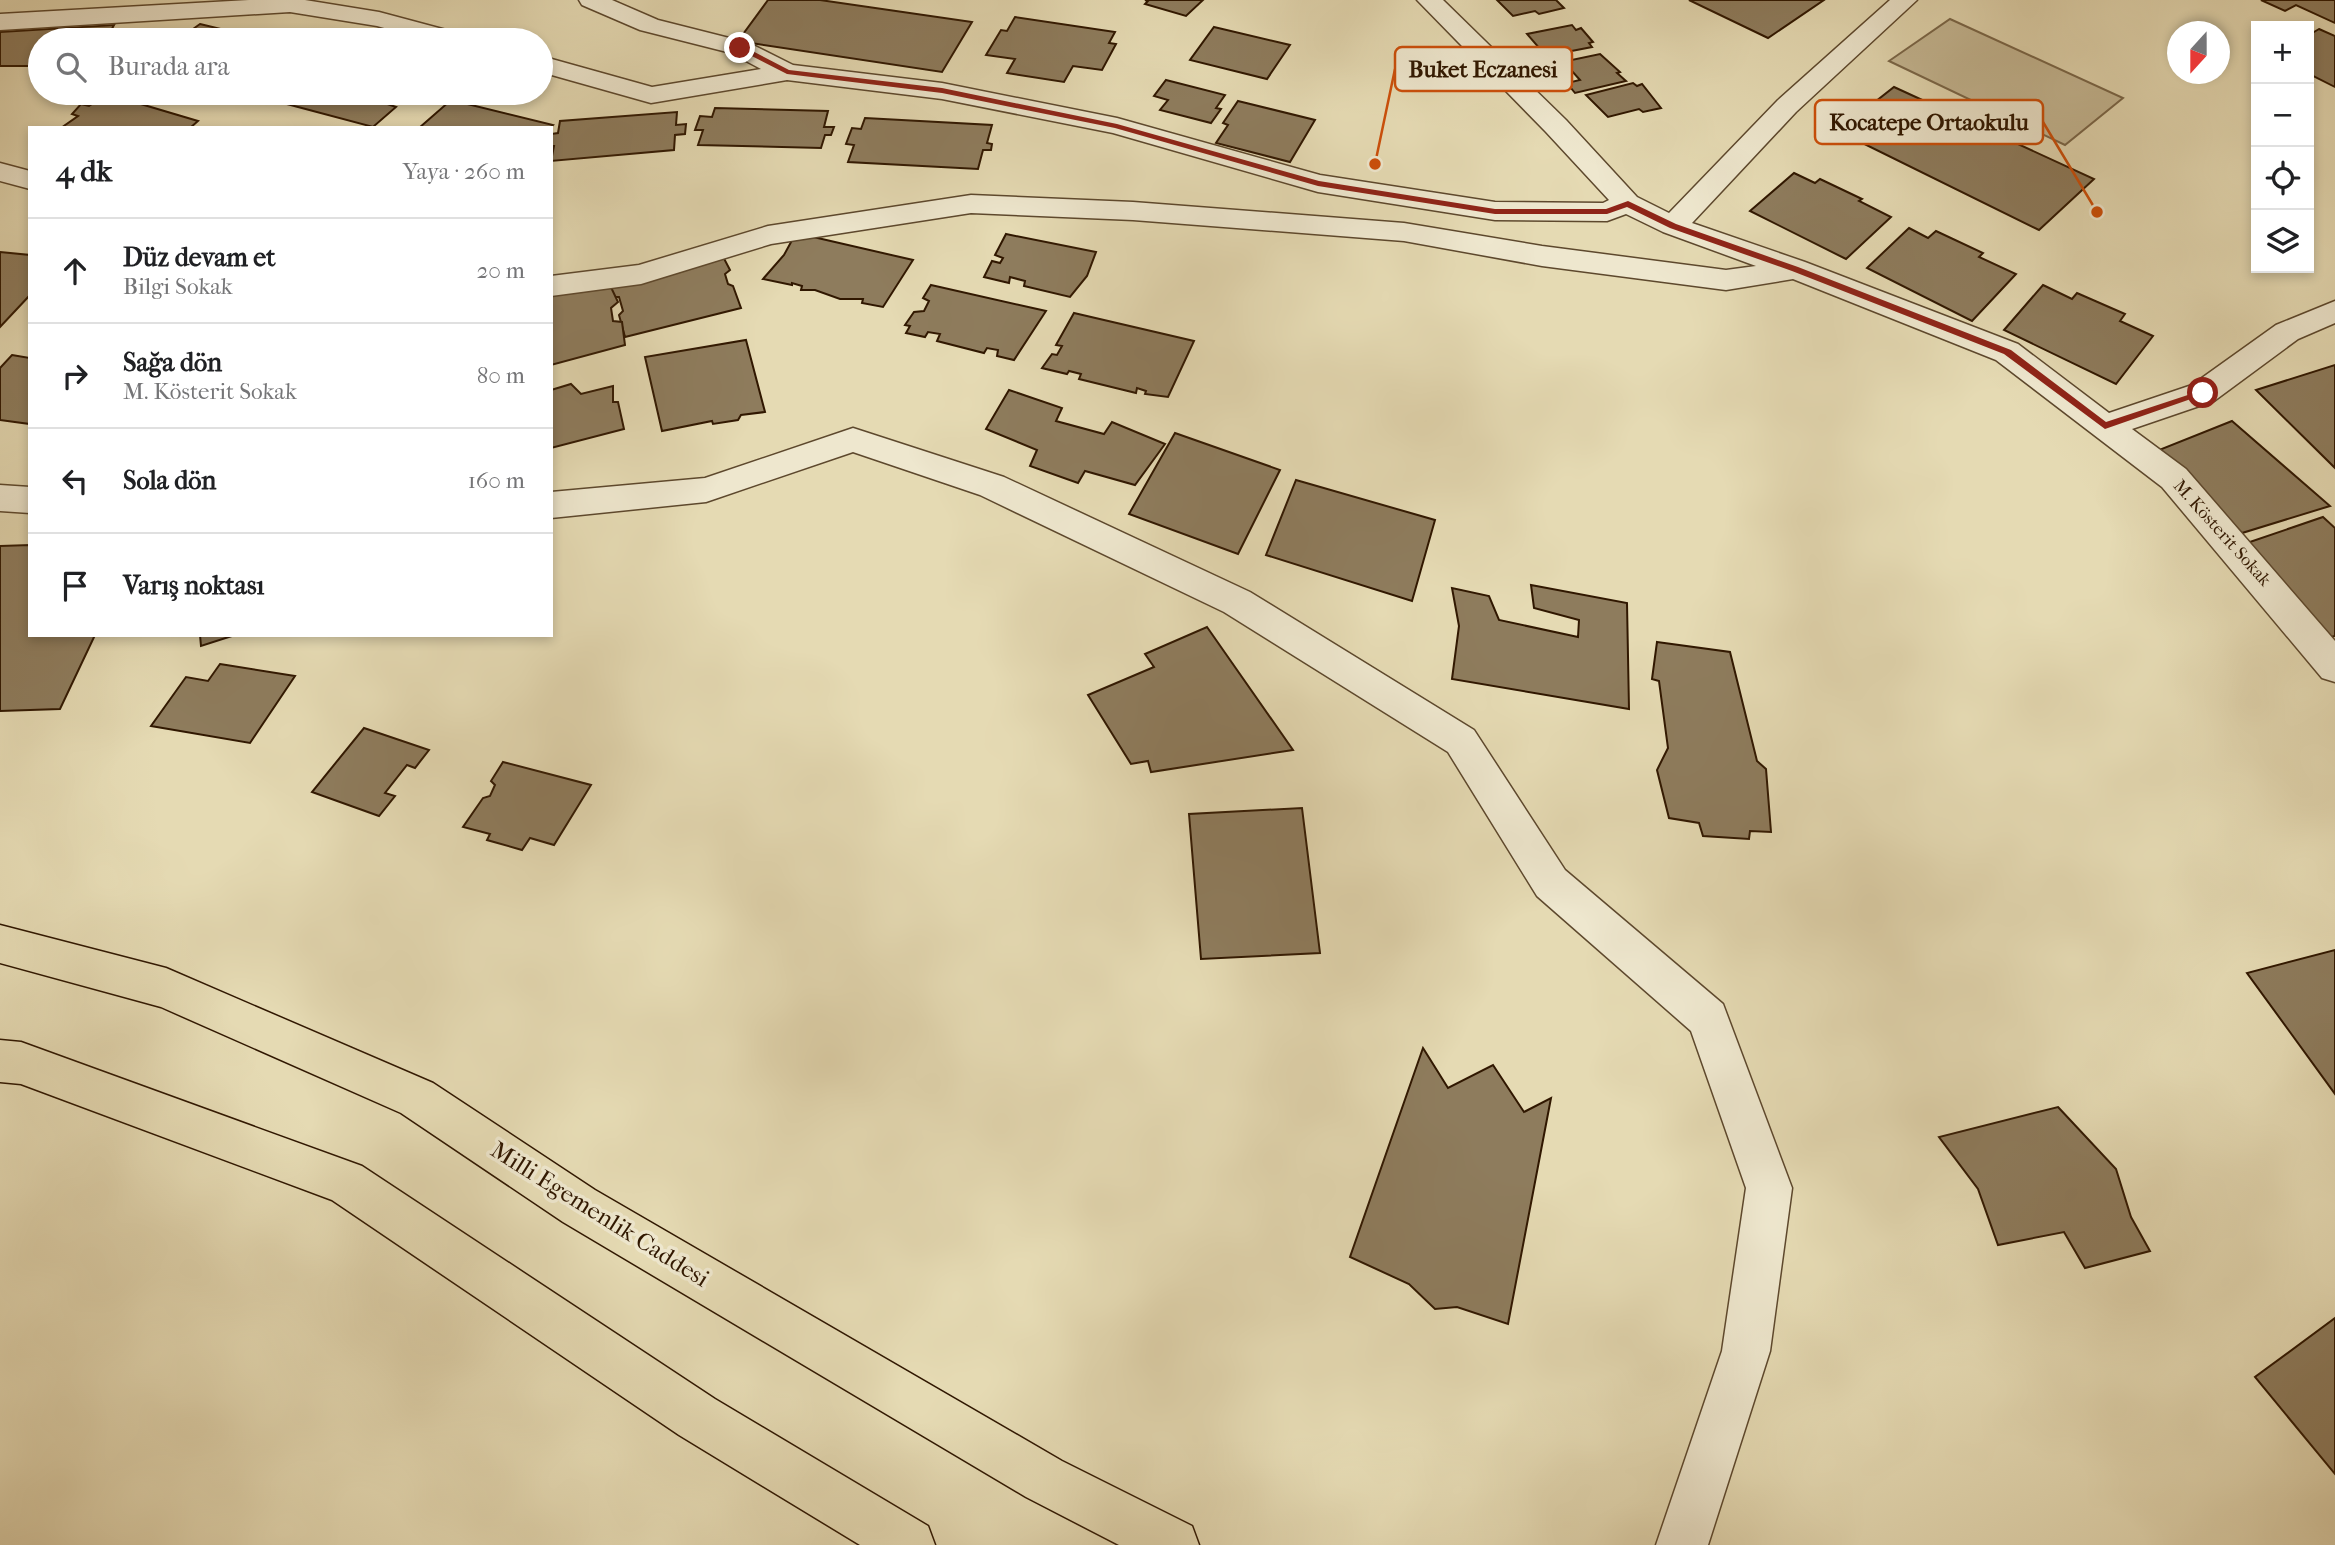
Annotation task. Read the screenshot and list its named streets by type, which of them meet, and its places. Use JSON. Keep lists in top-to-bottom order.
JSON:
{
  "streets": {
    "highway": ["Milli Egemenlik Caddesi"],
    "street": ["M. Kösterit Sokak"]
  },
  "places": ["Buket Eczanesi", "Kocatepe Ortaokulu"],
  "north": "bottom",
  "page": {
    "map_buttons": ["+", "−"],
    "search": "Burada ara",
    "heading": ["4 dk", "Yaya · 260 m"],
    "list": [
      ["Düz devam et", "Bilgi Sokak", "20 m"],
      ["Sağa dön", "M. Kösterit Sokak", "80 m"],
      ["Sola dön", "160 m"],
      "Varış noktası"
    ]
  }
}
